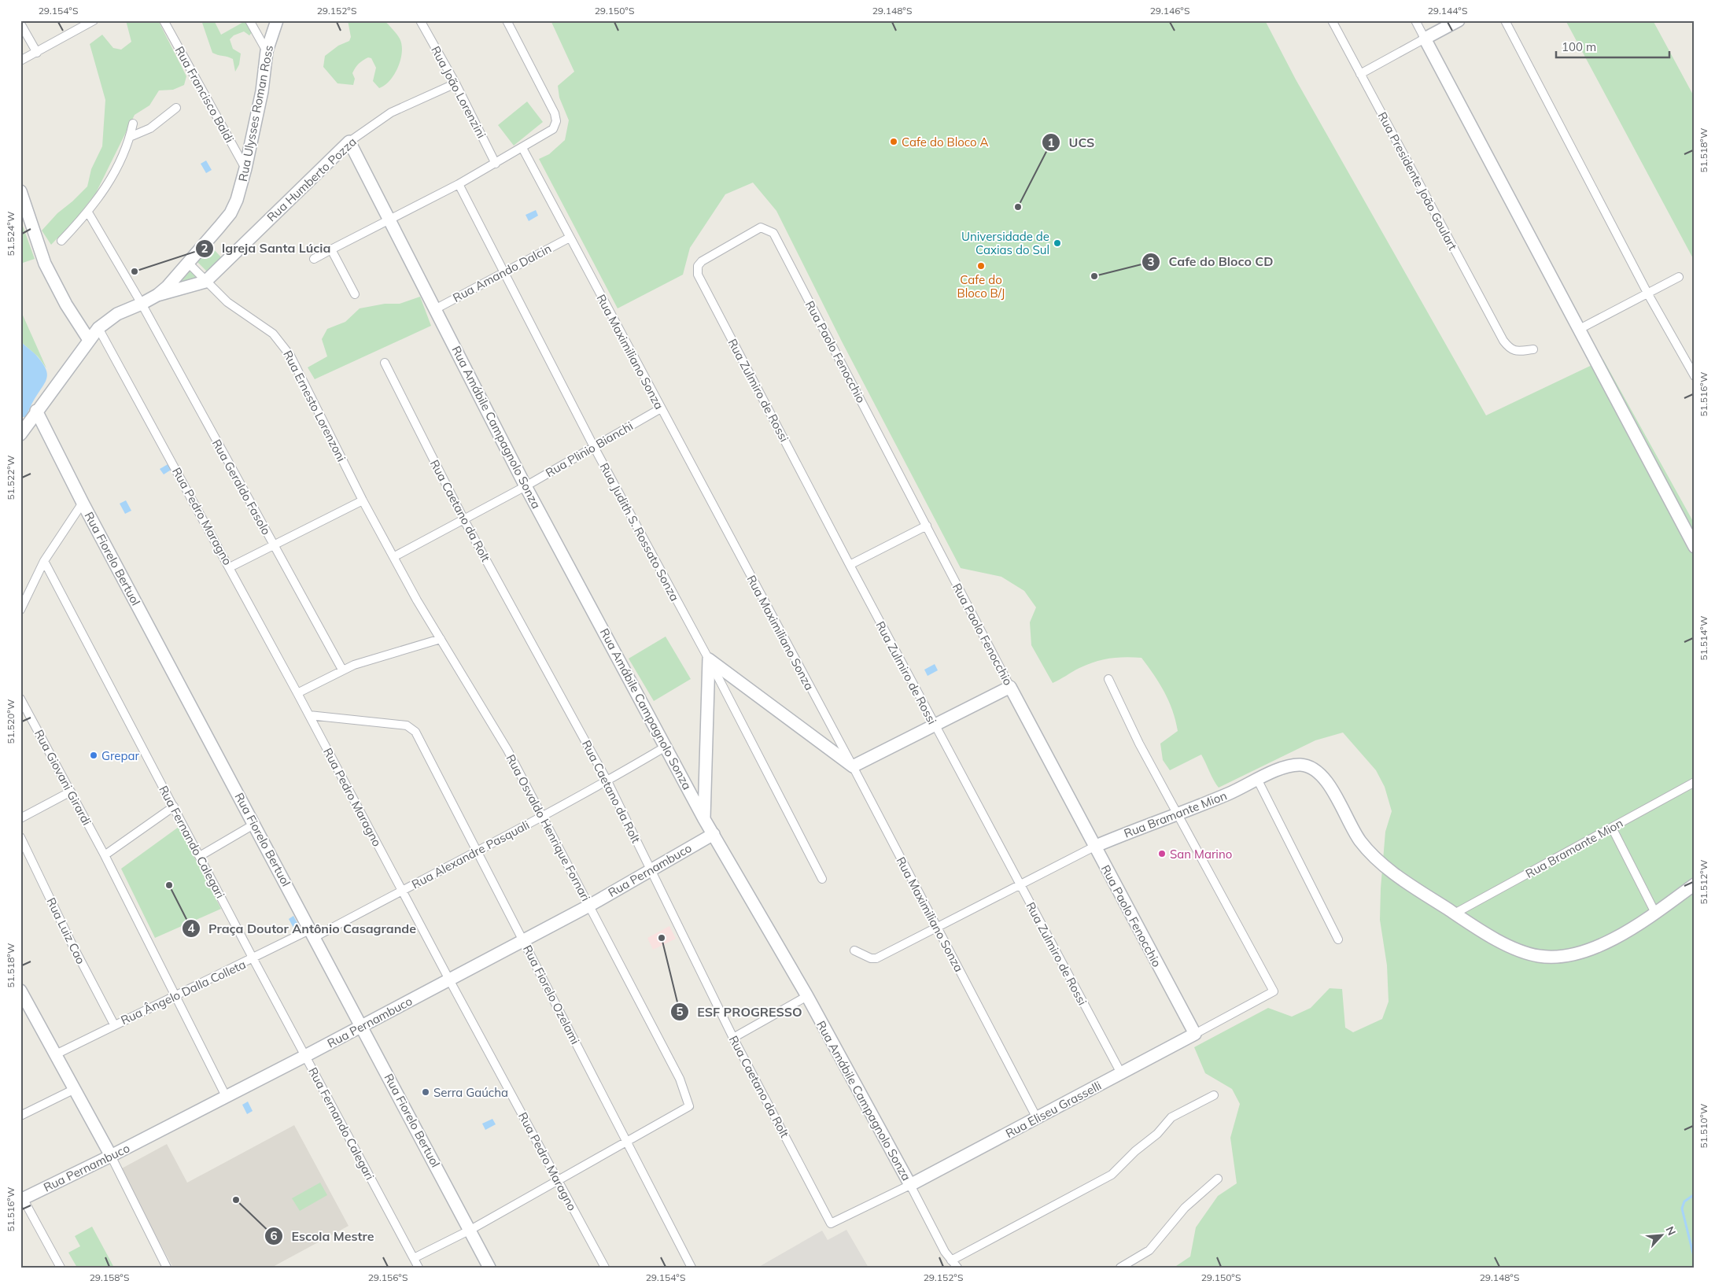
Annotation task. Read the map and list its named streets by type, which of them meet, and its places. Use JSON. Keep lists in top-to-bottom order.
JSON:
{
  "streets": {
    "street": [
      "Rua João Lorenzini",
      "Rua Francisco Baldi",
      "Rua Ulysses Roman Ross",
      "Rua Humberto Pozza",
      "Rua Presidente João Goulart",
      "Rua Amando Dalcin",
      "Rua Maximiliano Sonza",
      "Rua Paolo Fenocchio",
      "Rua Zulmiro de Rossi",
      "Rua Ernesto Lorenzoni",
      "Rua Amábile Campagnolo Sonza",
      "Rua Plinio Bianchi",
      "Rua Geraldo Fasolo",
      "Rua Caetano da Rolt",
      "Rua Pedro Maragno",
      "Rua Judith S. Rossato Sonza",
      "Rua Fiorelo Bertuol",
      "Rua Giovani Girardi",
      "Rua Bramante Mion",
      "Rua Osvaldo Henrique Fornari",
      "Rua Fernando Calegari",
      "Rua Alexandre Pasquali",
      "Rua Pernambuco",
      "Rua Luiz Cao",
      "Rua Ângelo Dalla Colleta",
      "Rua Fiorelo Ozelami",
      "Rua Eliseu Grasselli"
    ]
  },
  "crossings": [
    ["Rua João Lorenzini", "Rua Humberto Pozza"],
    ["Rua Francisco Baldi", "Rua Ulysses Roman Ross"],
    ["Rua Ulysses Roman Ross", "Rua Humberto Pozza"],
    ["Rua Ulysses Roman Ross", "Rua Ernesto Lorenzoni"],
    ["Rua Humberto Pozza", "Rua Ernesto Lorenzoni"],
    ["Rua Humberto Pozza", "Rua Amábile Campagnolo Sonza"],
    ["Rua Amando Dalcin", "Rua Maximiliano Sonza"],
    ["Rua Amando Dalcin", "Rua Amábile Campagnolo Sonza"],
    ["Rua Amando Dalcin", "Rua Judith S. Rossato Sonza"],
    ["Rua Maximiliano Sonza", "Rua Plinio Bianchi"],
    ["Rua Maximiliano Sonza", "Rua Bramante Mion"],
    ["Rua Maximiliano Sonza", "Rua Eliseu Grasselli"],
    ["Rua Paolo Fenocchio", "Rua Zulmiro de Rossi"],
    ["Rua Paolo Fenocchio", "Rua Bramante Mion"],
    ["Rua Paolo Fenocchio", "Rua Eliseu Grasselli"],
    ["Rua Zulmiro de Rossi", "Rua Bramante Mion"],
    ["Rua Zulmiro de Rossi", "Rua Eliseu Grasselli"],
    ["Rua Ernesto Lorenzoni", "Rua Plinio Bianchi"],
    ["Rua Ernesto Lorenzoni", "Rua Osvaldo Henrique Fornari"],
    ["Rua Amábile Campagnolo Sonza", "Rua Plinio Bianchi"],
    ["Rua Amábile Campagnolo Sonza", "Rua Alexandre Pasquali"],
    ["Rua Amábile Campagnolo Sonza", "Rua Pernambuco"],
    ["Rua Amábile Campagnolo Sonza", "Rua Eliseu Grasselli"],
    ["Rua Plinio Bianchi", "Rua Caetano da Rolt"],
    ["Rua Plinio Bianchi", "Rua Judith S. Rossato Sonza"],
    ["Rua Plinio Bianchi", "Rua Osvaldo Henrique Fornari"],
    ["Rua Caetano da Rolt", "Rua Alexandre Pasquali"],
    ["Rua Caetano da Rolt", "Rua Pernambuco"],
    ["Rua Caetano da Rolt", "Rua Eliseu Grasselli"],
    ["Rua Pedro Maragno", "Rua Alexandre Pasquali"],
    ["Rua Pedro Maragno", "Rua Pernambuco"],
    ["Rua Pedro Maragno", "Rua Fiorelo Ozelami"],
    ["Rua Fiorelo Bertuol", "Rua Alexandre Pasquali"],
    ["Rua Fiorelo Bertuol", "Rua Pernambuco"],
    ["Rua Fiorelo Bertuol", "Rua Ângelo Dalla Colleta"],
    ["Rua Giovani Girardi", "Rua Pernambuco"],
    ["Rua Giovani Girardi", "Rua Ângelo Dalla Colleta"],
    ["Rua Bramante Mion", "Rua Eliseu Grasselli"],
    ["Rua Osvaldo Henrique Fornari", "Rua Alexandre Pasquali"],
    ["Rua Osvaldo Henrique Fornari", "Rua Pernambuco"],
    ["Rua Osvaldo Henrique Fornari", "Rua Fiorelo Ozelami"],
    ["Rua Fernando Calegari", "Rua Pernambuco"],
    ["Rua Fernando Calegari", "Rua Ângelo Dalla Colleta"],
    ["Rua Alexandre Pasquali", "Rua Ângelo Dalla Colleta"],
    ["Rua Alexandre Pasquali", "Rua Fiorelo Ozelami"],
    ["Rua Pernambuco", "Rua Fiorelo Ozelami"],
    ["Rua Luiz Cao", "Rua Ângelo Dalla Colleta"]
  ],
  "places": [
    "Cafe do Bloco A",
    "UCS",
    "Universidade de Caxias do Sul",
    "Cafe do Bloco B/J",
    "Igreja Santa Lúcia",
    "Cafe do Bloco CD",
    "Grepar",
    "San Marino",
    "Praça Doutor Antônio Casagrande",
    "ESF PROGRESSO",
    "Serra Gaúcha",
    "Escola Mestre"
  ],
  "scale_bar": "100 m",
  "north": "top right",
  "coordinates": [
    "29.154°S",
    "29.152°S",
    "29.150°S",
    "29.148°S",
    "29.146°S",
    "29.144°S",
    "51.518°W",
    "51.524°W",
    "51.516°W",
    "51.522°W",
    "51.514°W",
    "51.520°W",
    "51.512°W",
    "51.510°W",
    "29.158°S",
    "29.156°S"
  ]
}
